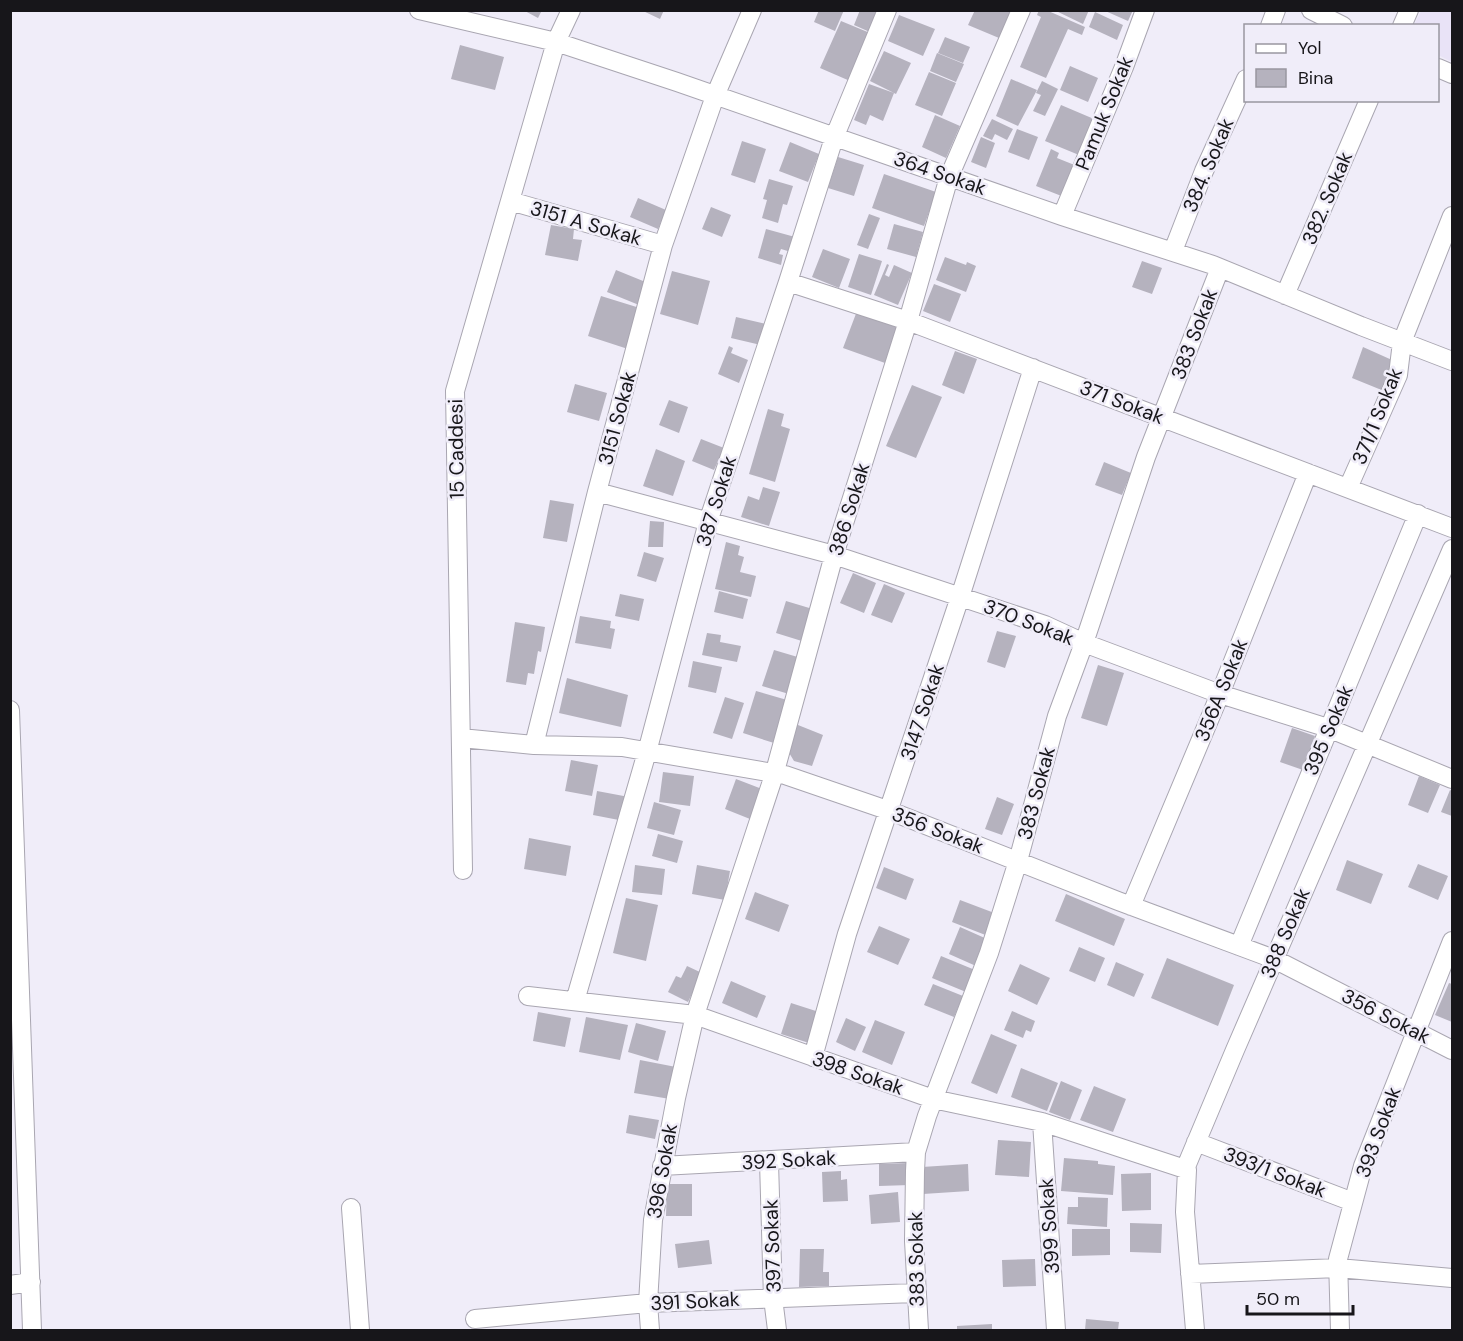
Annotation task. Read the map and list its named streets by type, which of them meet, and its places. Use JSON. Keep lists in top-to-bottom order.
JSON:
{
  "streets": {
    "street": [
      "Pamuk Sokak",
      "384. Sokak",
      "364 Sokak",
      "382. Sokak",
      "3151 A Sokak",
      "383 Sokak",
      "371 Sokak",
      "371/1 Sokak",
      "3151 Sokak",
      "15 Caddesi",
      "387 Sokak",
      "386 Sokak",
      "370 Sokak",
      "356A Sokak",
      "3147 Sokak",
      "395 Sokak",
      "356 Sokak",
      "388 Sokak",
      "398 Sokak",
      "393 Sokak",
      "392 Sokak",
      "396 Sokak",
      "393/1 Sokak",
      "399 Sokak",
      "397 Sokak",
      "391 Sokak"
    ]
  },
  "crossings": [
    ["Pamuk Sokak", "364 Sokak"],
    ["384. Sokak", "364 Sokak"],
    ["364 Sokak", "382. Sokak"],
    ["364 Sokak", "383 Sokak"],
    ["364 Sokak", "371/1 Sokak"],
    ["364 Sokak", "3151 Sokak"],
    ["364 Sokak", "15 Caddesi"],
    ["364 Sokak", "387 Sokak"],
    ["364 Sokak", "386 Sokak"],
    ["3151 A Sokak", "3151 Sokak"],
    ["3151 A Sokak", "15 Caddesi"],
    ["383 Sokak", "371 Sokak"],
    ["383 Sokak", "370 Sokak"],
    ["383 Sokak", "356 Sokak"],
    ["383 Sokak", "398 Sokak"],
    ["383 Sokak", "392 Sokak"],
    ["383 Sokak", "391 Sokak"],
    ["371 Sokak", "371/1 Sokak"],
    ["371 Sokak", "387 Sokak"],
    ["371 Sokak", "386 Sokak"],
    ["371 Sokak", "356A Sokak"],
    ["371 Sokak", "3147 Sokak"],
    ["371 Sokak", "395 Sokak"],
    ["3151 Sokak", "370 Sokak"],
    ["3151 Sokak", "356 Sokak"],
    ["15 Caddesi", "356 Sokak"],
    ["387 Sokak", "370 Sokak"],
    ["387 Sokak", "356 Sokak"],
    ["387 Sokak", "398 Sokak"],
    ["386 Sokak", "370 Sokak"],
    ["386 Sokak", "356 Sokak"],
    ["386 Sokak", "398 Sokak"],
    ["386 Sokak", "396 Sokak"],
    ["370 Sokak", "356A Sokak"],
    ["370 Sokak", "3147 Sokak"],
    ["370 Sokak", "395 Sokak"],
    ["370 Sokak", "388 Sokak"],
    ["356A Sokak", "356 Sokak"],
    ["3147 Sokak", "356 Sokak"],
    ["3147 Sokak", "398 Sokak"],
    ["395 Sokak", "356 Sokak"],
    ["356 Sokak", "388 Sokak"],
    ["356 Sokak", "393 Sokak"],
    ["388 Sokak", "398 Sokak"],
    ["388 Sokak", "393/1 Sokak"],
    ["398 Sokak", "396 Sokak"],
    ["398 Sokak", "399 Sokak"],
    ["393 Sokak", "393/1 Sokak"],
    ["392 Sokak", "396 Sokak"],
    ["392 Sokak", "397 Sokak"],
    ["396 Sokak", "391 Sokak"],
    ["397 Sokak", "391 Sokak"]
  ],
  "legend": ["Yol", "Bina"],
  "scale_bar": "50 m"
}
